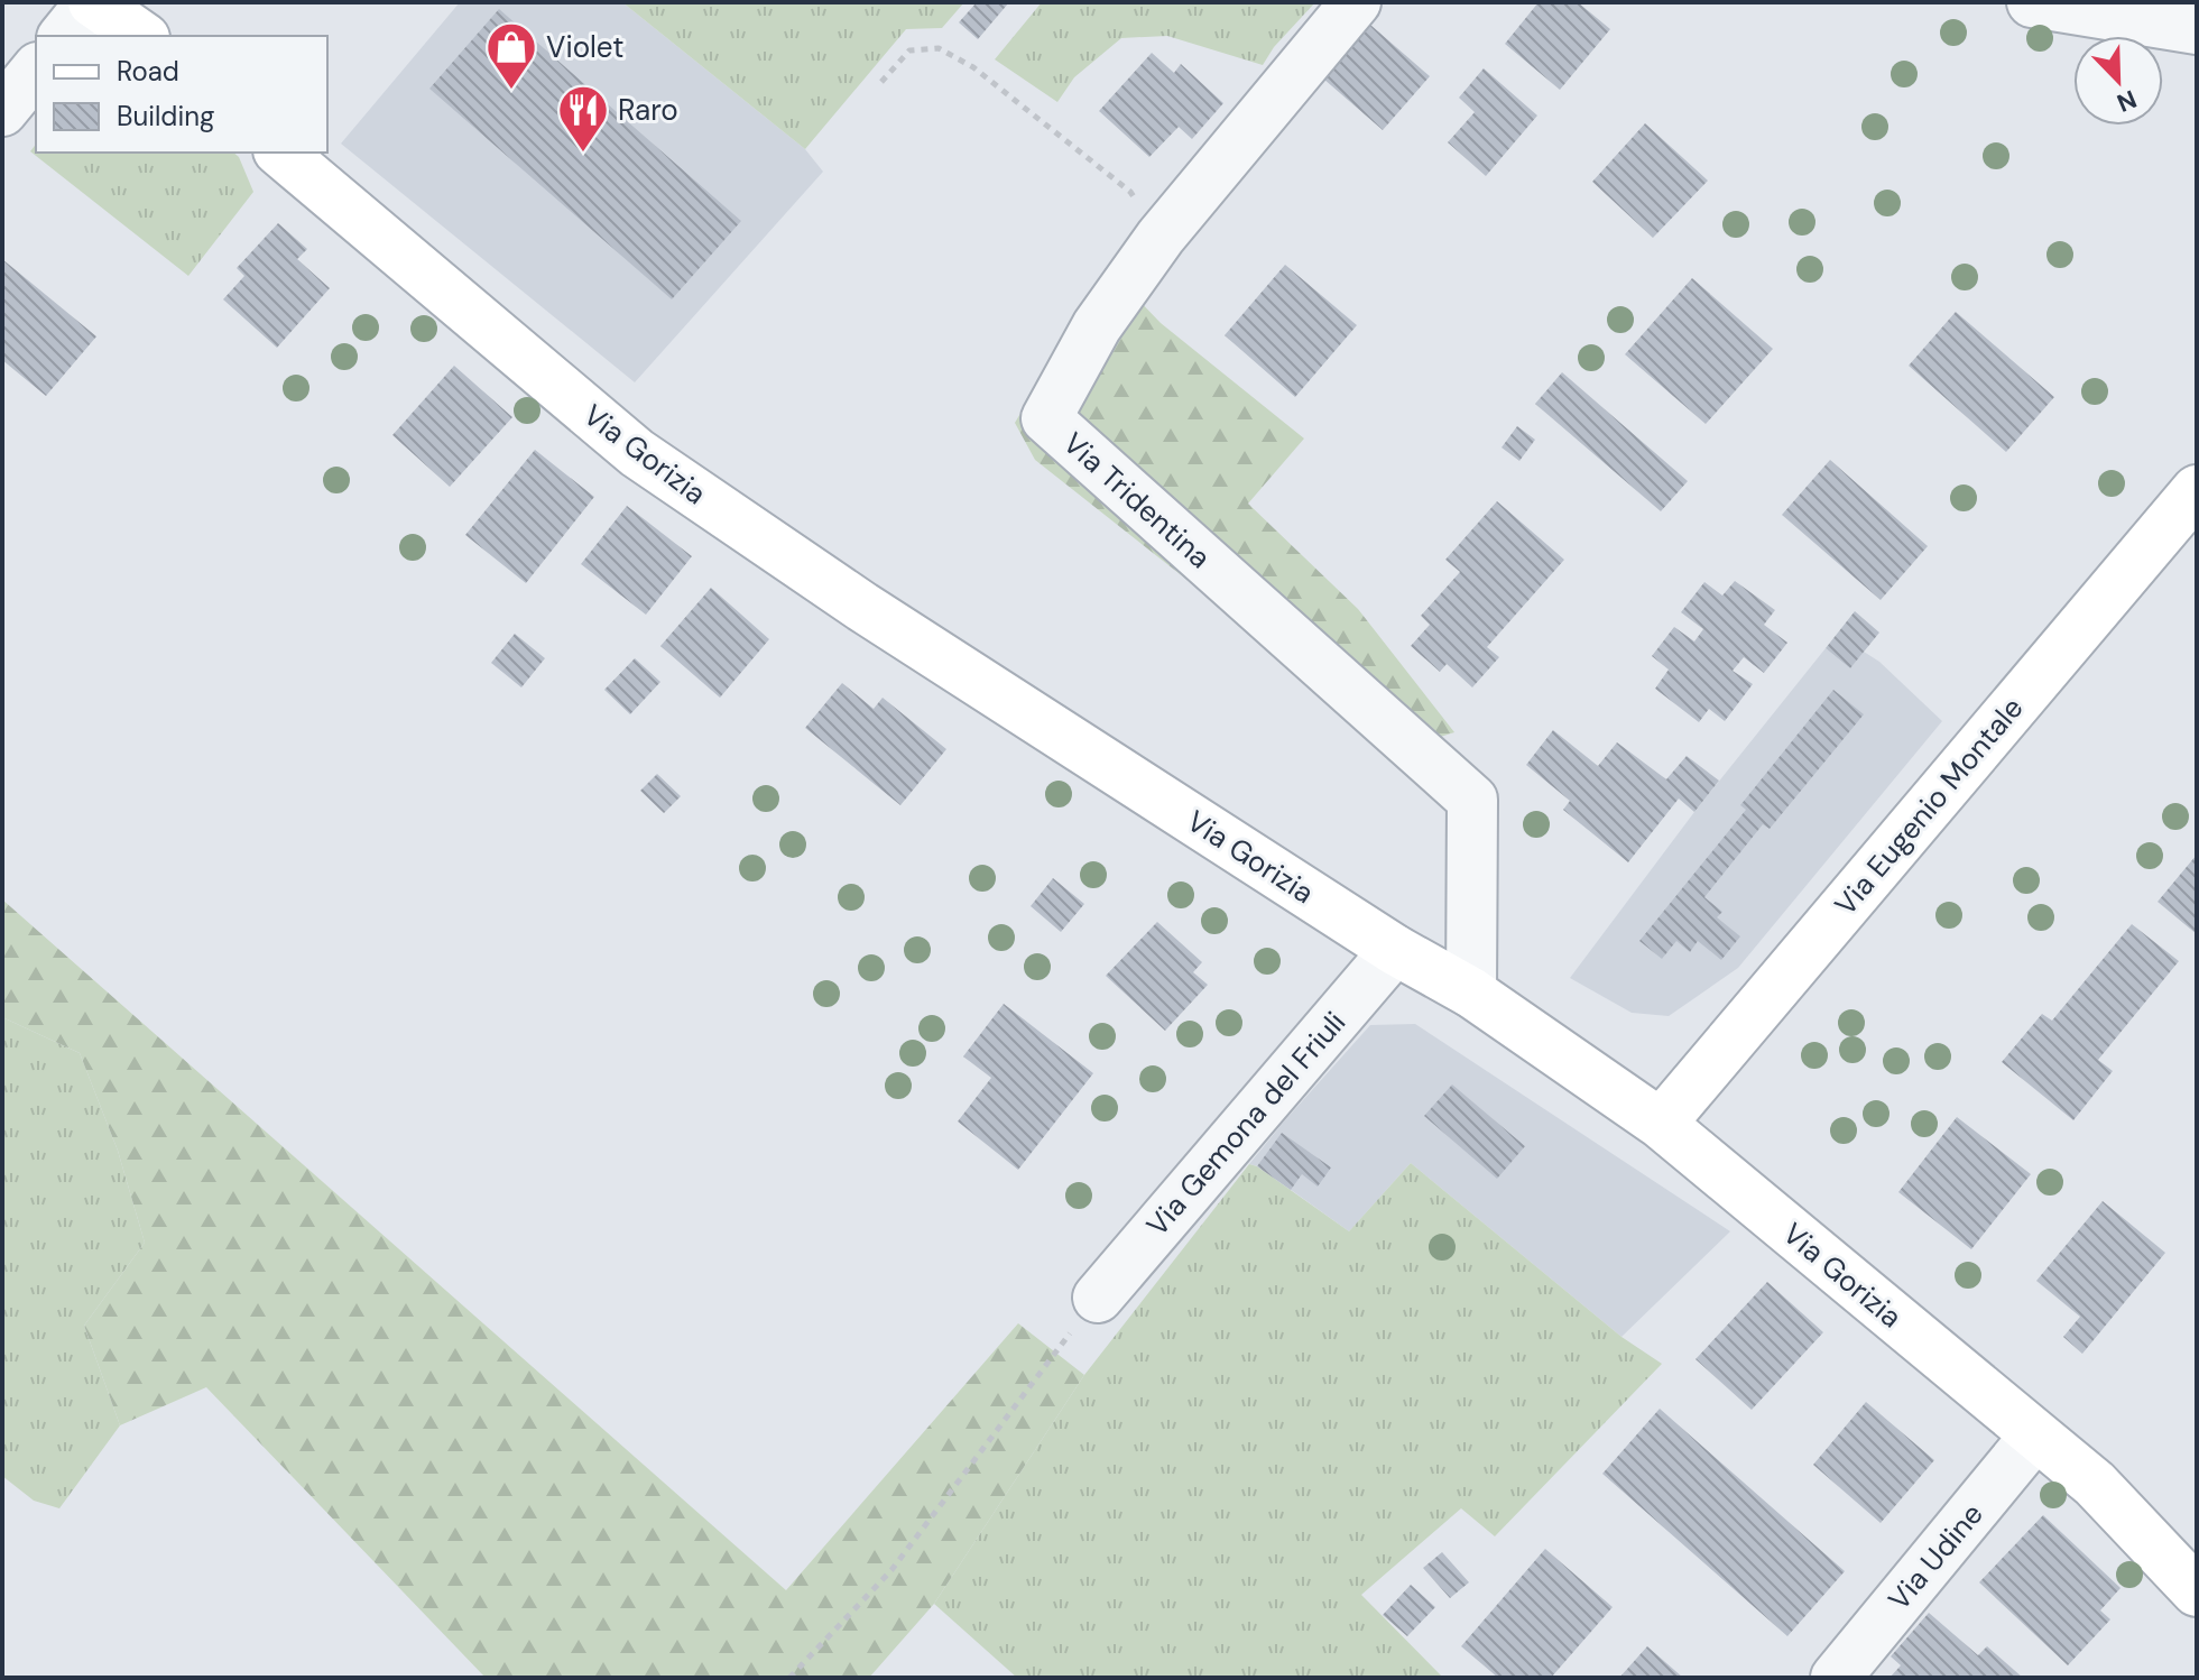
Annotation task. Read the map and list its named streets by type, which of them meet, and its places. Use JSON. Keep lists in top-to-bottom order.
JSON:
{
  "streets": {
    "street": [
      "Via Gorizia",
      "Via Tridentina",
      "Via Eugenio Montale",
      "Via Gemona del Friuli",
      "Via Udine"
    ]
  },
  "crossings": [
    ["Via Gorizia", "Via Tridentina"],
    ["Via Gorizia", "Via Eugenio Montale"],
    ["Via Gorizia", "Via Gemona del Friuli"],
    ["Via Gorizia", "Via Udine"]
  ],
  "places": {
    "shop": ["Violet"],
    "restaurant": ["Raro"]
  },
  "legend": ["Road", "Building"],
  "north": "bottom right"
}
